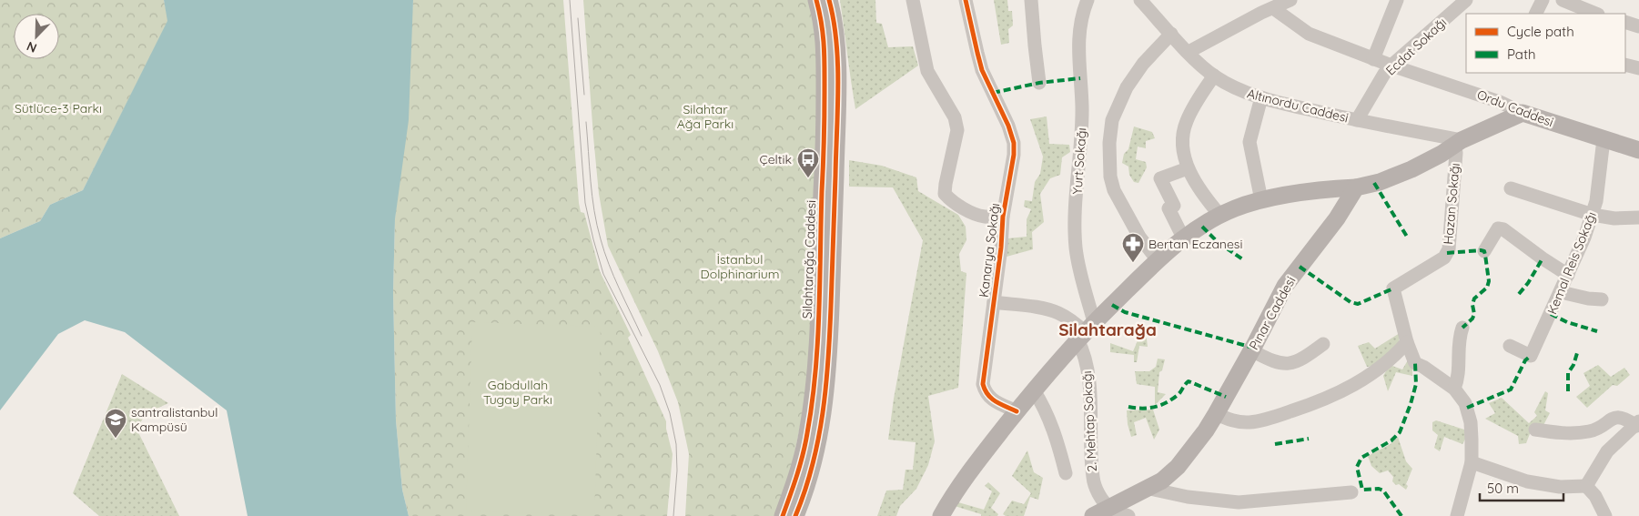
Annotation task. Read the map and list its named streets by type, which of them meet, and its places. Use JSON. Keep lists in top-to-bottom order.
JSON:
{
  "streets": {
    "main road": ["Ordu Caddesi", "Silahtarağa Caddesi", "Pınar Caddesi"],
    "street": [
      "Ecdat Sokağı",
      "Altınordu Caddesi",
      "Yurt Sokağı",
      "Hazan Sokağı",
      "Kanarya Sokağı",
      "Kemal Reis Sokağı",
      "2. Mehtap Sokağı"
    ]
  },
  "crossings": [
    ["Ecdat Sokağı", "Altınordu Caddesi"],
    ["Ecdat Sokağı", "Ordu Caddesi"],
    ["Altınordu Caddesi", "Hazan Sokağı"],
    ["Ordu Caddesi", "Kemal Reis Sokağı"],
    ["Yurt Sokağı", "2. Mehtap Sokağı"],
    ["Pınar Caddesi", "2. Mehtap Sokağı"]
  ],
  "districts": ["Silahtarağa"],
  "parks": [
    "Sütlüce-3 Parkı",
    "Silahtar Ağa Parkı",
    "İstanbul Dolphinarium",
    "Gabdullah Tugay Parkı"
  ],
  "places": {
    "bus stop": ["Çeltik"],
    "pharmacy": ["Bertan Eczanesi"],
    "school or university": ["santralistanbul Kampüsü"]
  },
  "legend": ["Cycle path", "Path"],
  "scale_bar": "50 m",
  "north": "bottom left"
}
